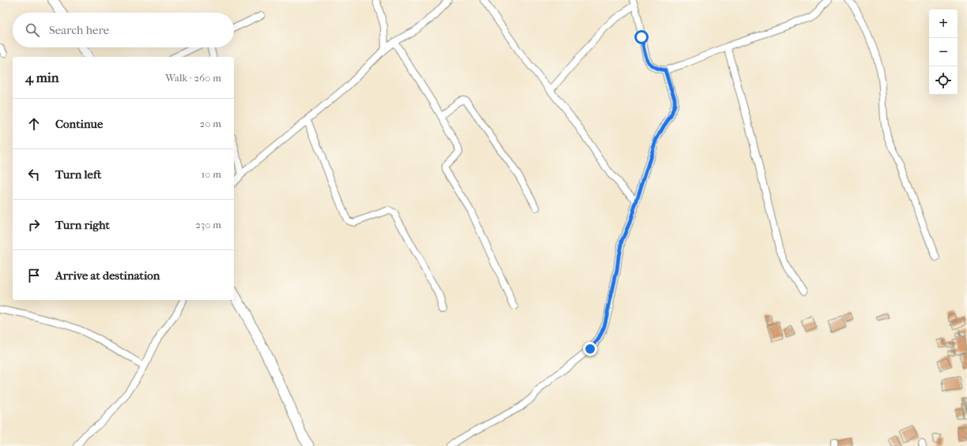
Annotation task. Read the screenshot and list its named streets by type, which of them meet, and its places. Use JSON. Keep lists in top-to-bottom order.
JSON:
{
  "page": {
    "map_buttons": ["+", "−"],
    "search": "Search here",
    "heading": ["4 min", "Walk · 260 m"],
    "list": [
      ["Continue", "20 m"],
      ["Turn left", "10 m"],
      ["Turn right", "230 m"],
      "Arrive at destination"
    ]
  }
}
